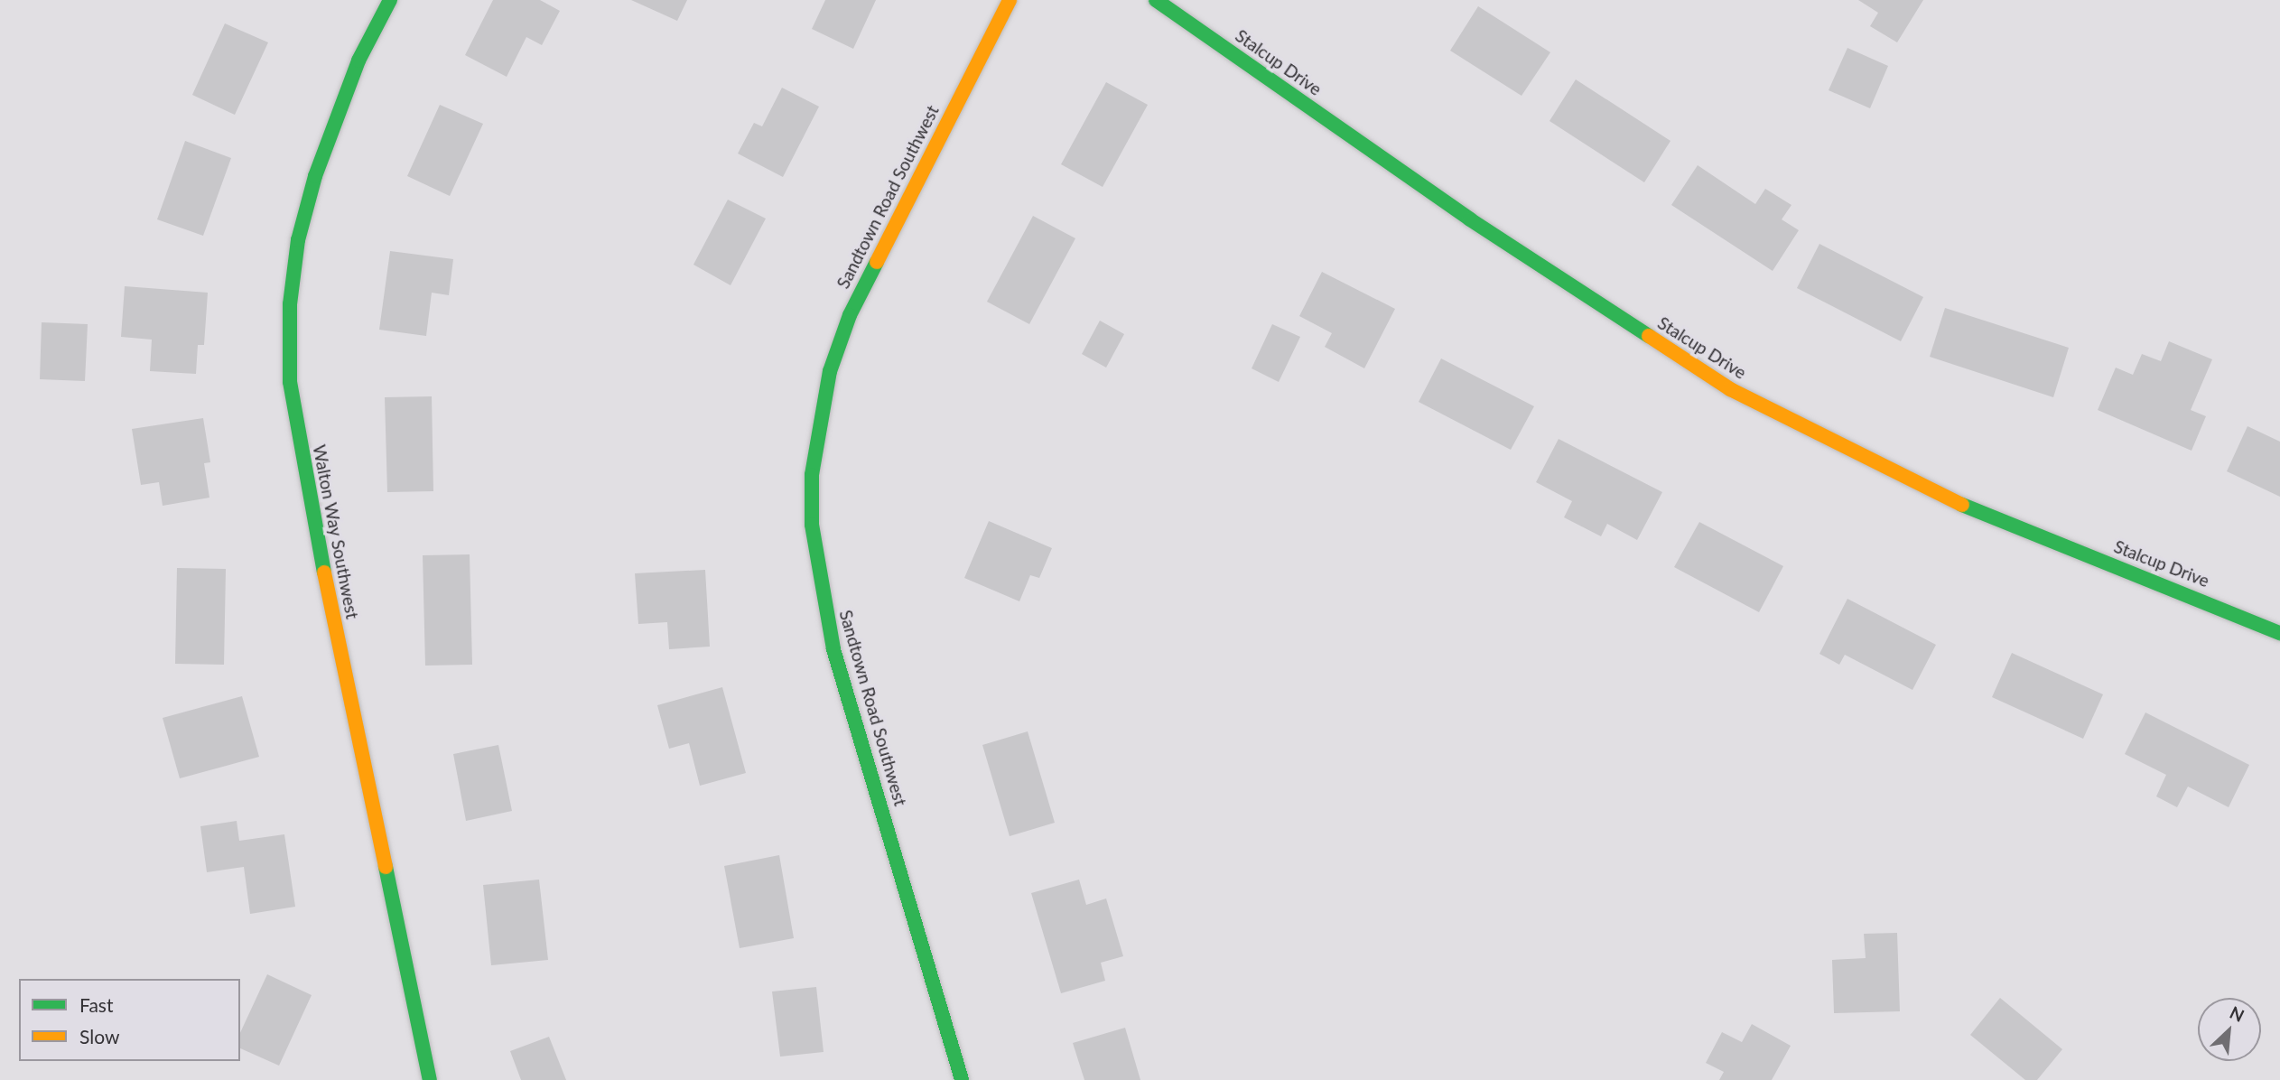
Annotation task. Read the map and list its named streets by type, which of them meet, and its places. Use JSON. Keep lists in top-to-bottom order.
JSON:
{
  "streets": {
    "street": ["Stalcup Drive", "Sandtown Road Southwest", "Walton Way Southwest"]
  },
  "legend": ["Fast", "Slow"],
  "north": "top right"
}
